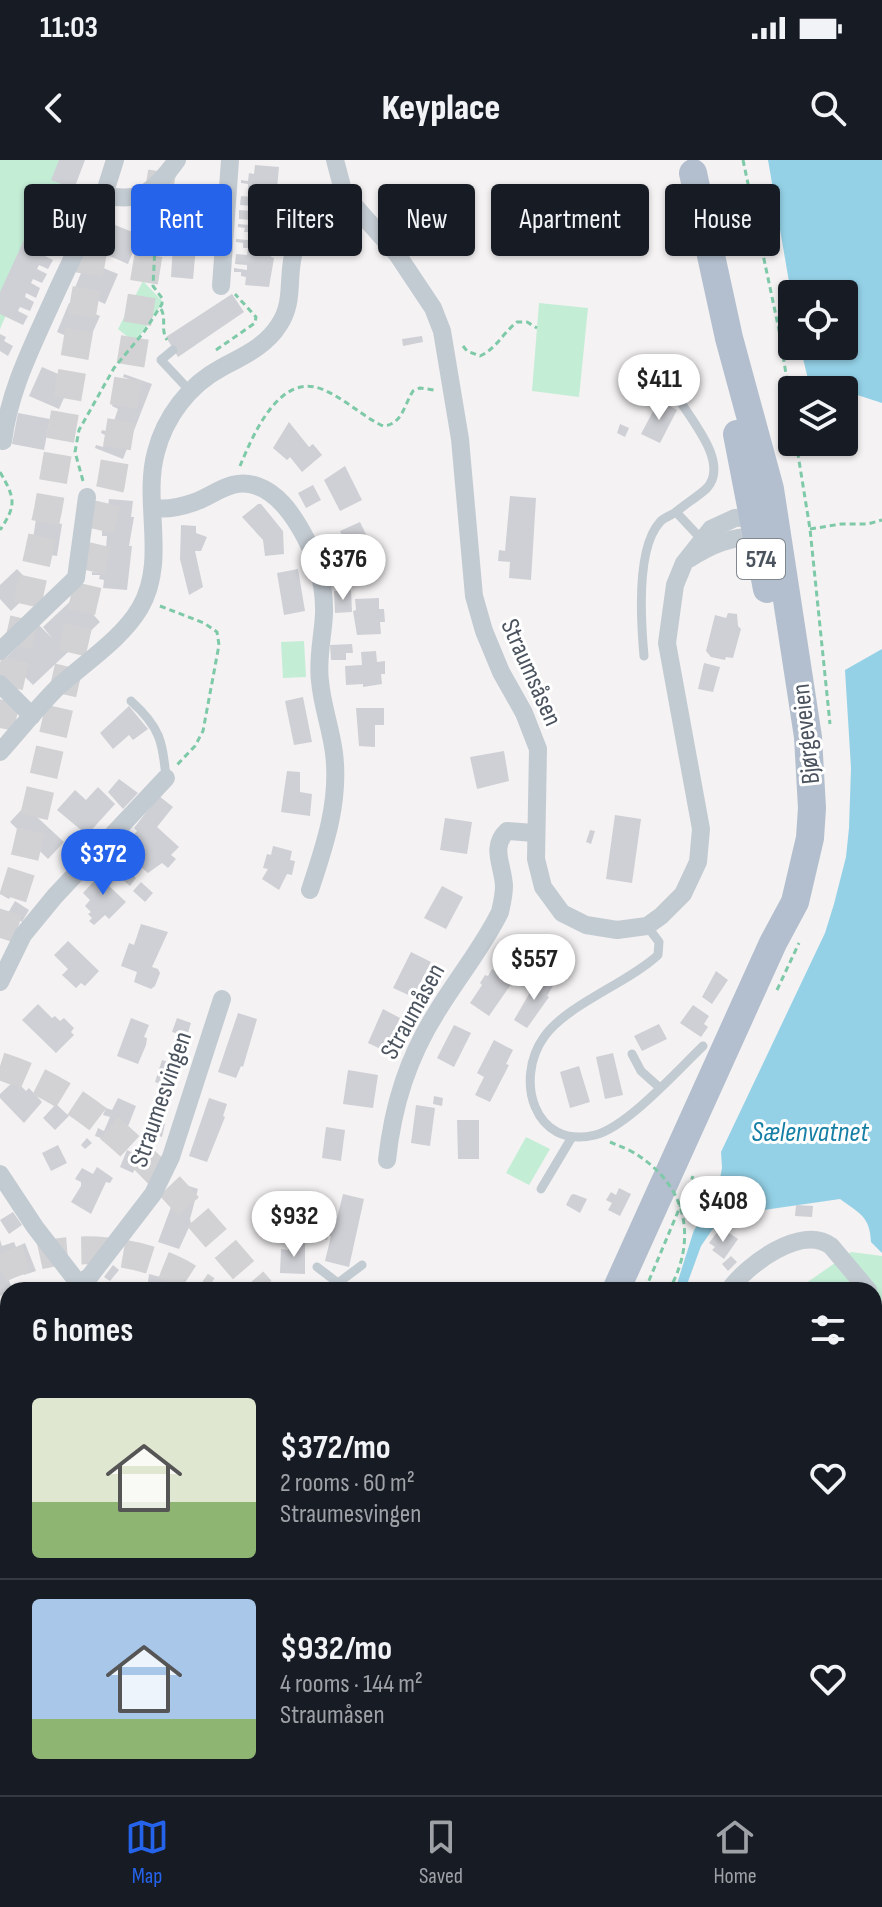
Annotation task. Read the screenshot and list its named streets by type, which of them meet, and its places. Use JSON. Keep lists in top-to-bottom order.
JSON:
{
  "streets": {
    "main road": ["574", "Bjørgeveien"],
    "street": ["Straumsåsen", "Straumåsen", "Straumesvingen"]
  },
  "crossings": [
    ["Straumsåsen", "Straumåsen"]
  ],
  "water": ["Sælenvatnet"],
  "page": {
    "status": "11:03",
    "header": "Keyplace",
    "chip": [
      "Buy",
      "Rent",
      "Filters",
      "New",
      "Apartment",
      "House"
    ],
    "price": [
      "$411",
      "$376",
      "$372",
      "$557",
      "$408",
      "$932"
    ],
    "heading": "6 homes",
    "list": [
      {
        "name": "$372/mo",
        "note": "2 rooms · 60 m² · Straumesvingen"
      },
      {
        "name": "$932/mo",
        "note": "4 rooms · 144 m² · Straumåsen"
      }
    ],
    "tabs": ["Map", "Saved", "Home"]
  }
}
